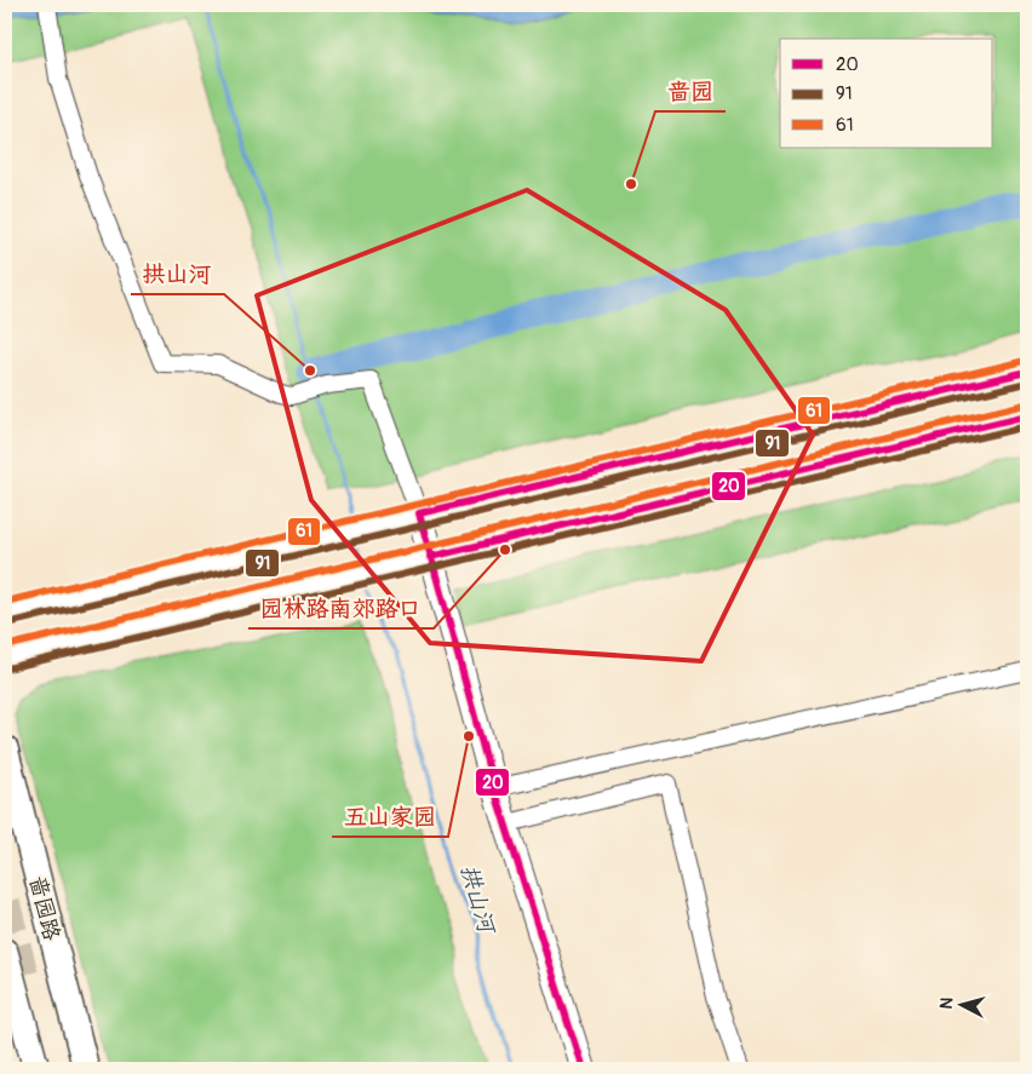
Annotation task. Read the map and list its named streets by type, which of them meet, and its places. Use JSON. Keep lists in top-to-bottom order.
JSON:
{
  "streets": {
    "main road": ["啬园路"]
  },
  "water": ["拱山河"],
  "places": [
    "啬园",
    "拱山河",
    "园林路南郊路口",
    "五山家园"
  ],
  "lines": ["transit line 61", "transit line 20", "transit line 91"],
  "legend": ["20", "91", "61"],
  "north": "left"
}
